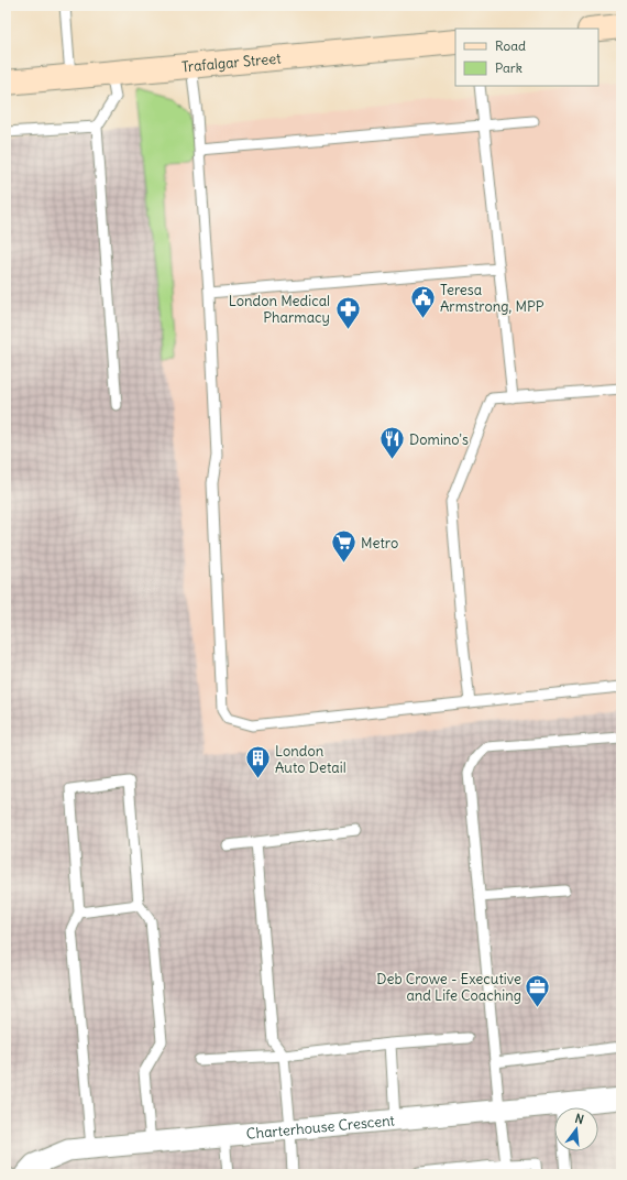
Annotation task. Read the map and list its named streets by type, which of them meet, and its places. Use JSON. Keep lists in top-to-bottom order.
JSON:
{
  "streets": {
    "main road": ["Trafalgar Street"],
    "street": ["Charterhouse Crescent"]
  },
  "places": {
    "public building": ["Teresa Armstrong, MPP"],
    "pharmacy": ["London Medical Pharmacy"],
    "restaurant": ["Domino's"],
    "supermarket": ["Metro"],
    "building": ["London Auto Detail"],
    "office": ["Deb Crowe - Executive and Life Coaching"]
  },
  "legend": ["Road", "Park"],
  "north": "top"
}
